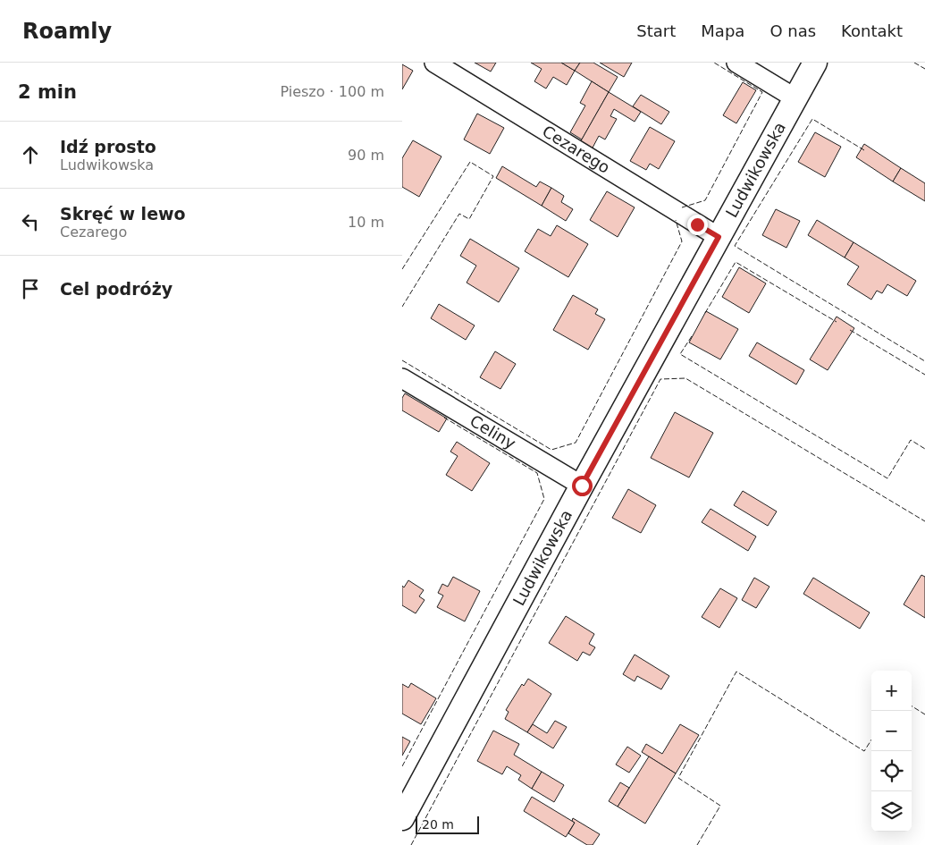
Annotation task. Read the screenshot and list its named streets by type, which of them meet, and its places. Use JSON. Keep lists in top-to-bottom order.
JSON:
{
  "streets": {
    "street": ["Cezarego", "Ludwikowska", "Celiny"]
  },
  "crossings": [
    ["Cezarego", "Ludwikowska"],
    ["Ludwikowska", "Celiny"]
  ],
  "scale_bar": "20 m",
  "page": {
    "header": "Roamly",
    "nav": [
      "Start",
      "Mapa",
      "O nas",
      "Kontakt"
    ],
    "heading": ["2 min", "Pieszo · 100 m"],
    "list": [
      ["Idź prosto", "Ludwikowska", "90 m"],
      ["Skręć w lewo", "Cezarego", "10 m"],
      "Cel podróży"
    ],
    "map_buttons": ["+", "−"],
    "scale": "20 m"
  }
}
